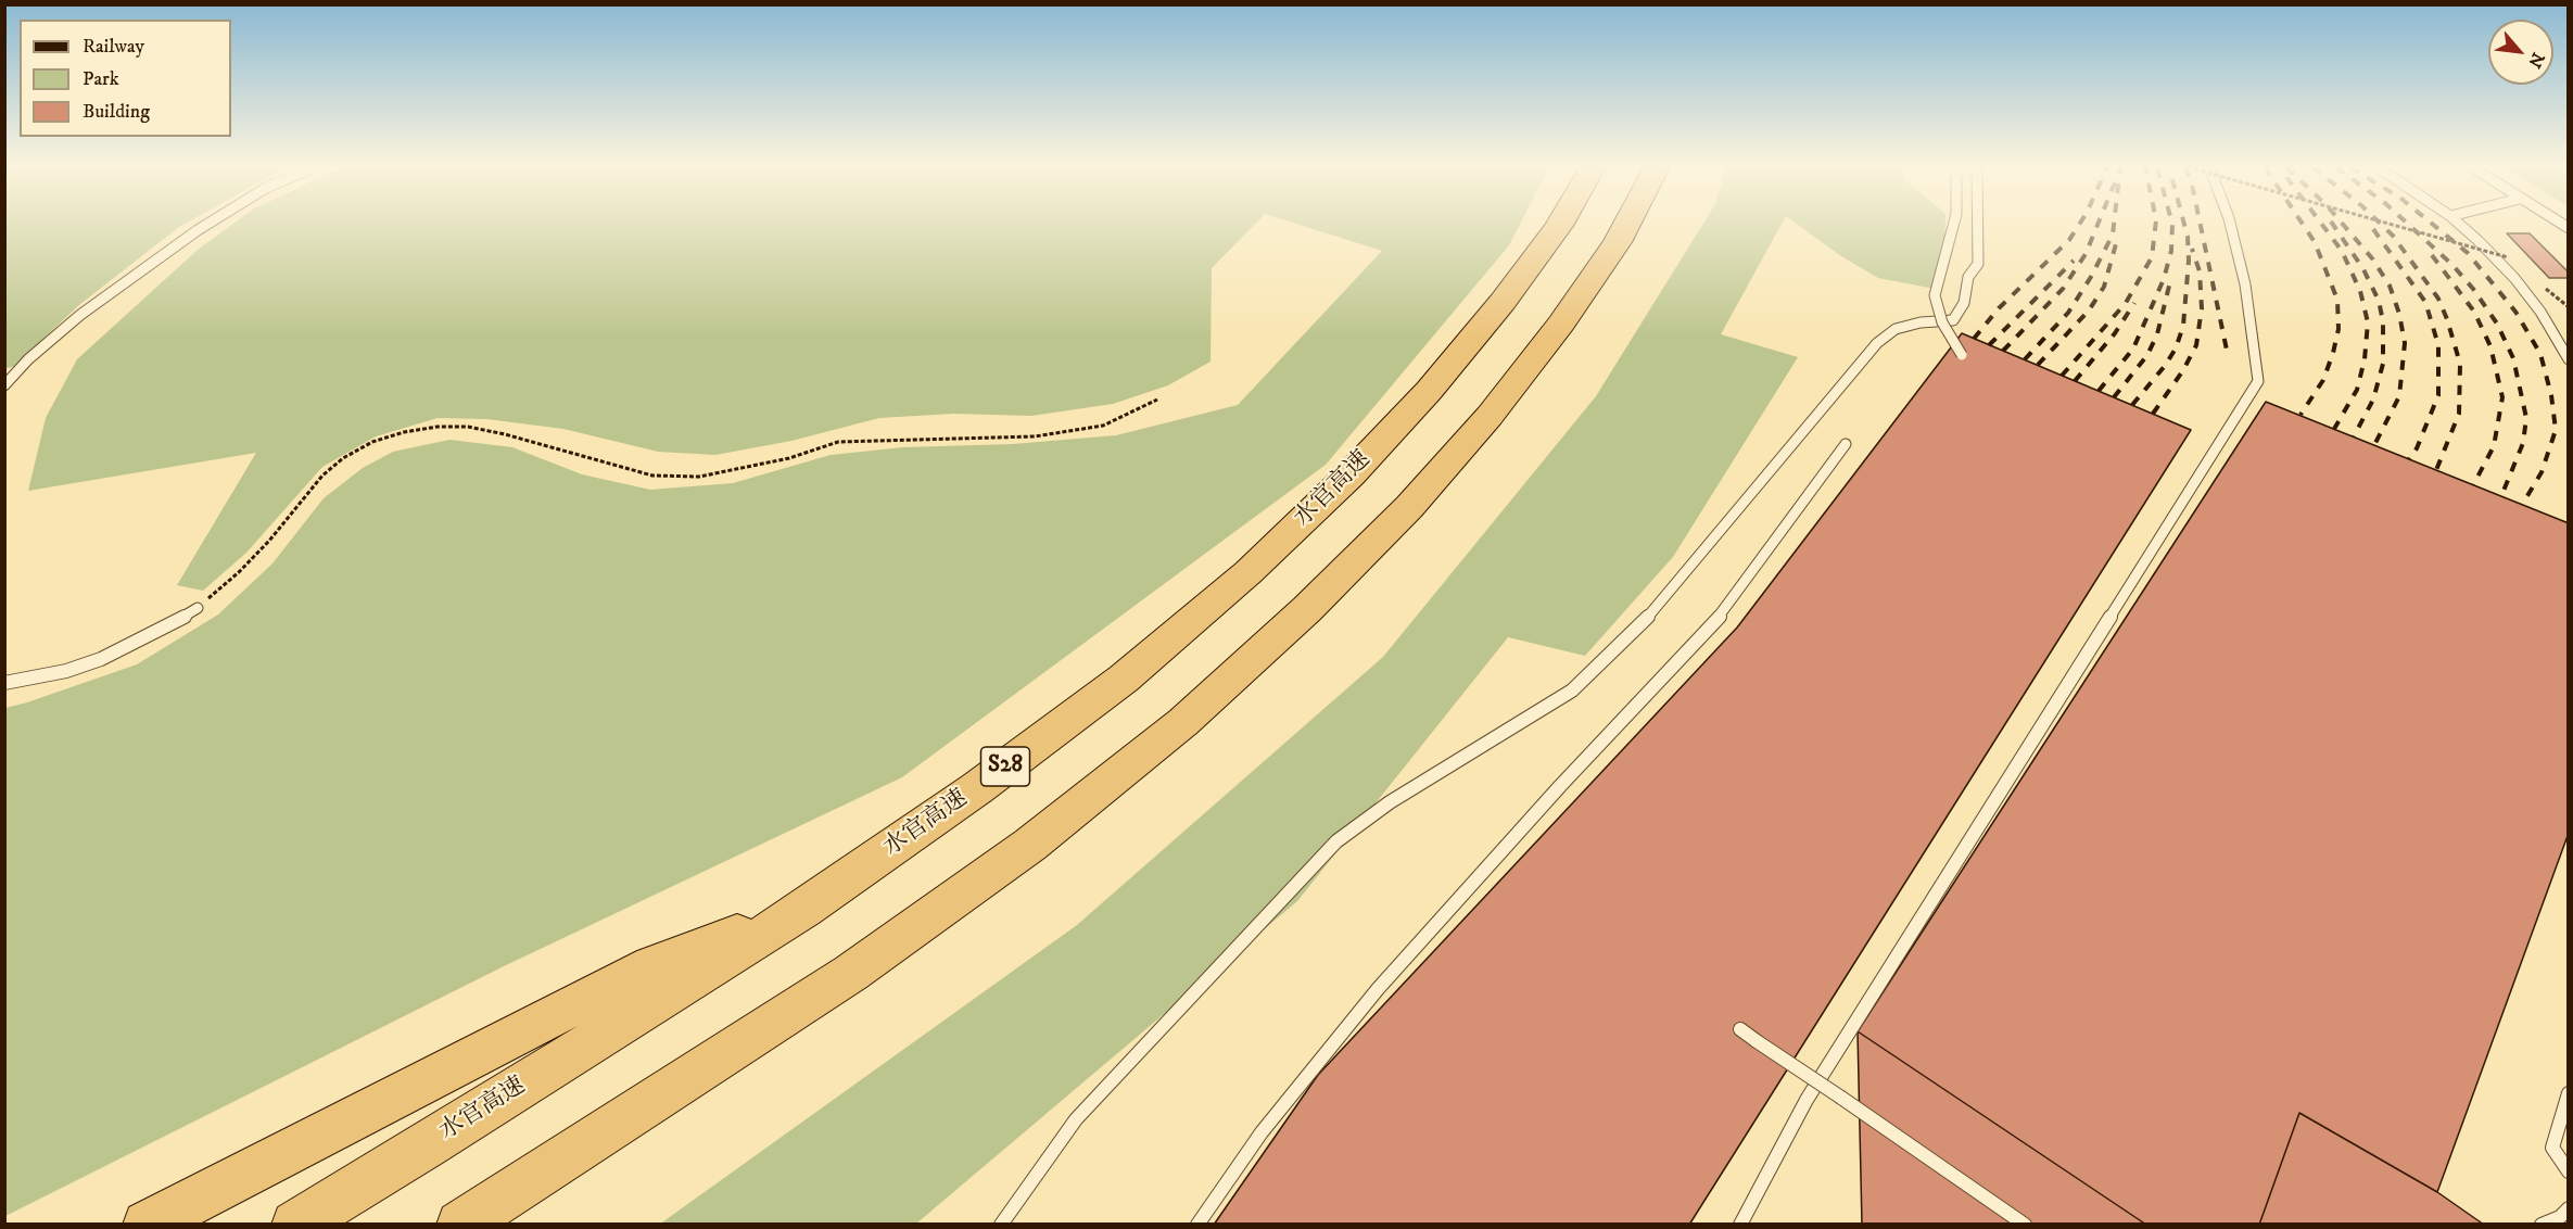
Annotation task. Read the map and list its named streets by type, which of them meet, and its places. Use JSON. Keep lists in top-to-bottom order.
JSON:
{
  "streets": {
    "highway": ["水官高速", "S28"]
  },
  "legend": ["Railway", "Park", "Building"],
  "north": "bottom right"
}
